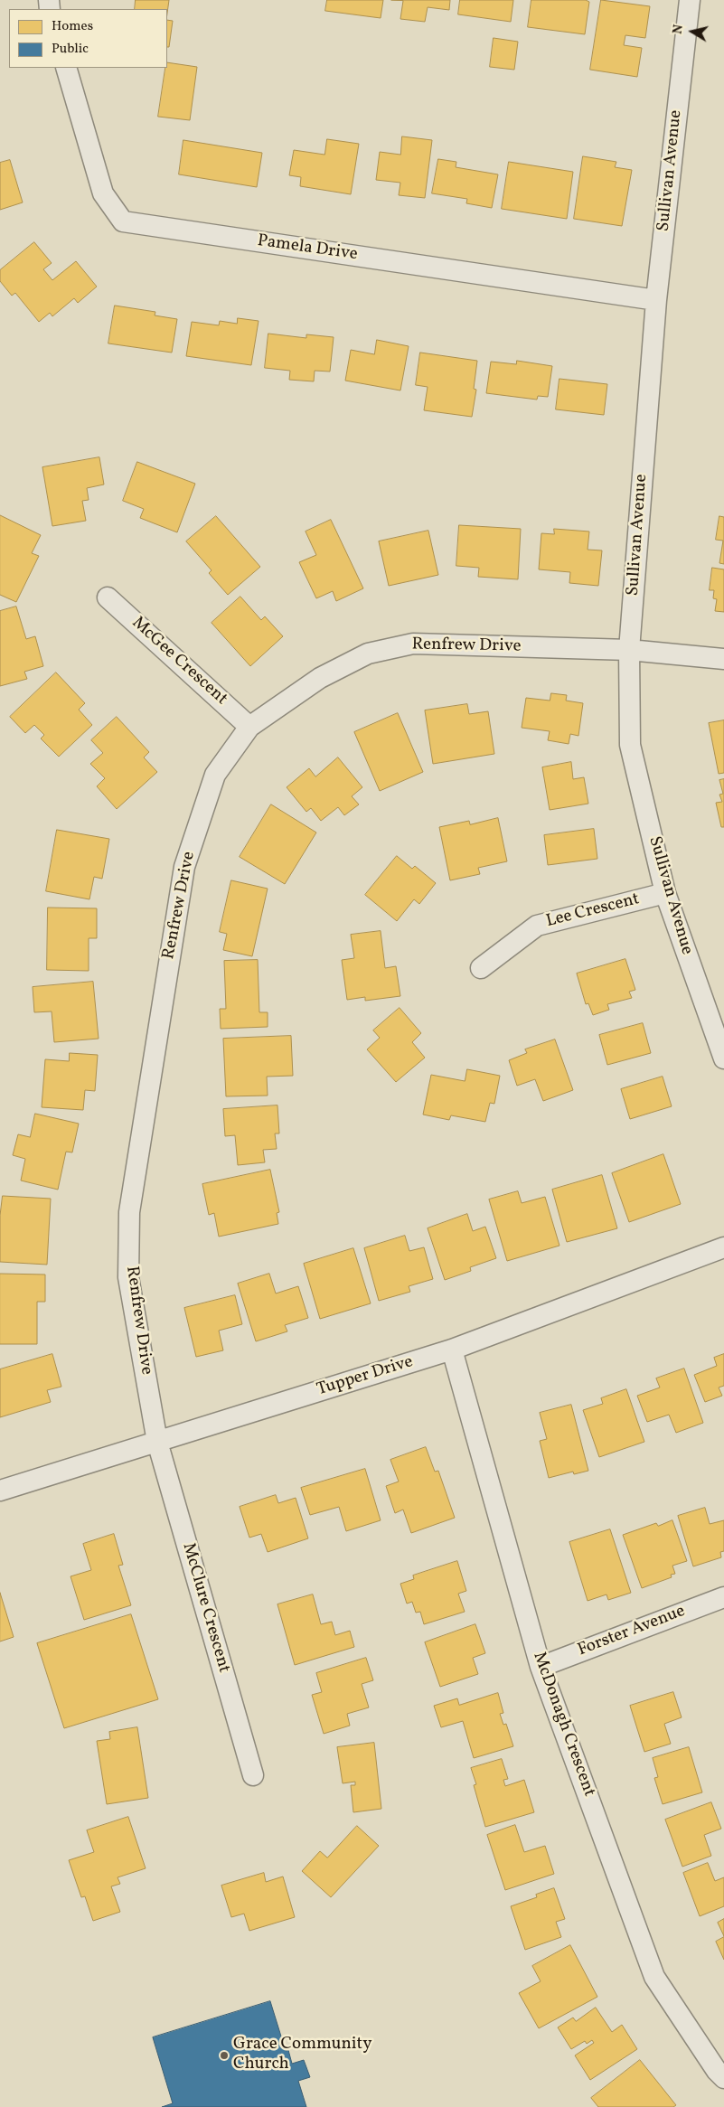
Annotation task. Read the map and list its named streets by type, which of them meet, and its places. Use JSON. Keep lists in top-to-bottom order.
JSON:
{
  "streets": {
    "street": [
      "Sullivan Avenue",
      "Pamela Drive",
      "Renfrew Drive",
      "McGee Crescent",
      "Lee Crescent",
      "Tupper Drive",
      "McClure Crescent",
      "Forster Avenue",
      "McDonagh Crescent"
    ]
  },
  "crossings": [
    ["Sullivan Avenue", "Pamela Drive"],
    ["Sullivan Avenue", "Renfrew Drive"],
    ["Sullivan Avenue", "Lee Crescent"],
    ["Renfrew Drive", "McGee Crescent"],
    ["Renfrew Drive", "Tupper Drive"],
    ["Renfrew Drive", "McClure Crescent"],
    ["Tupper Drive", "McClure Crescent"],
    ["Tupper Drive", "McDonagh Crescent"],
    ["Forster Avenue", "McDonagh Crescent"]
  ],
  "places": ["Grace Community Church"],
  "legend": ["Homes", "Public"],
  "north": "left"
}
